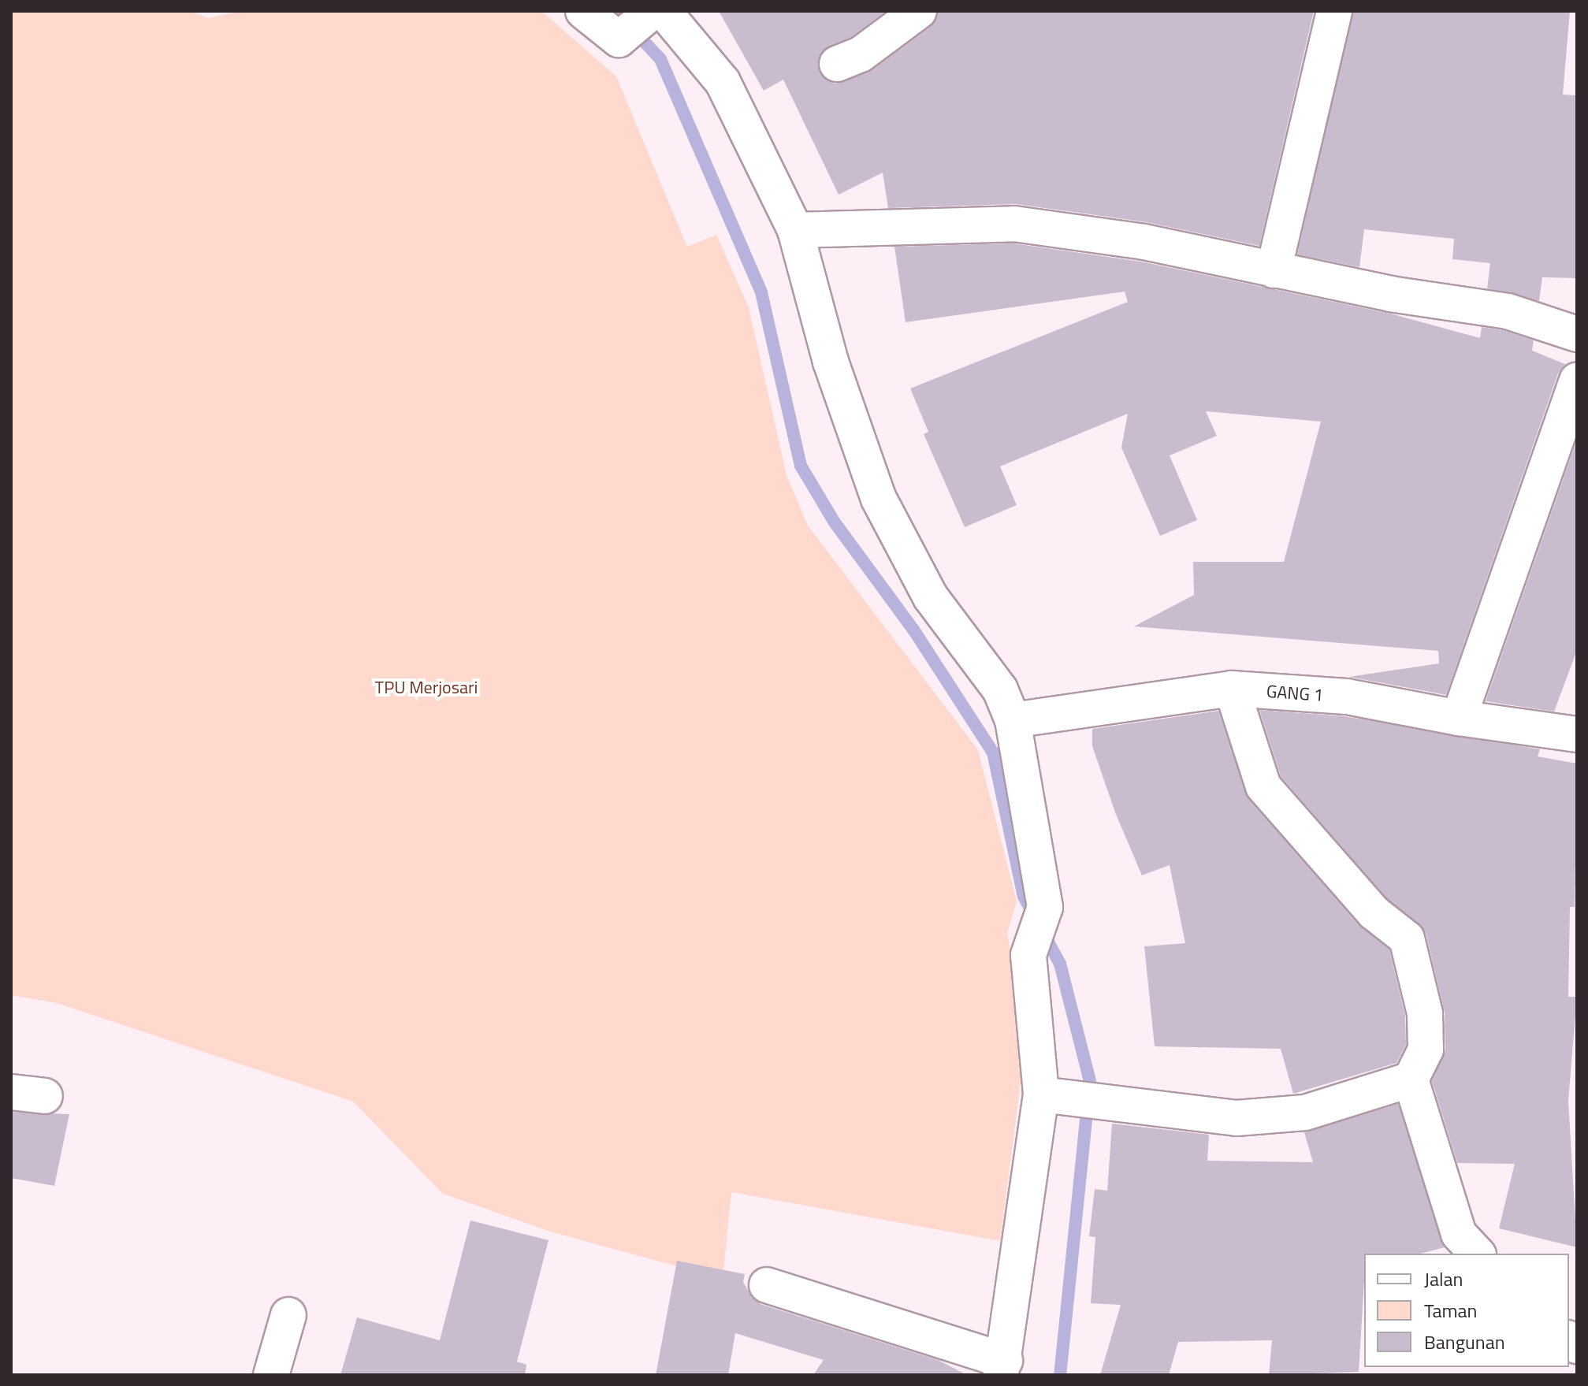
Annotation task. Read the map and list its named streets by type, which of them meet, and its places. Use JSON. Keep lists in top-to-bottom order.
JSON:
{
  "streets": {
    "street": ["GANG 1"]
  },
  "parks": ["TPU Merjosari"],
  "legend": ["Jalan", "Taman", "Bangunan"]
}
